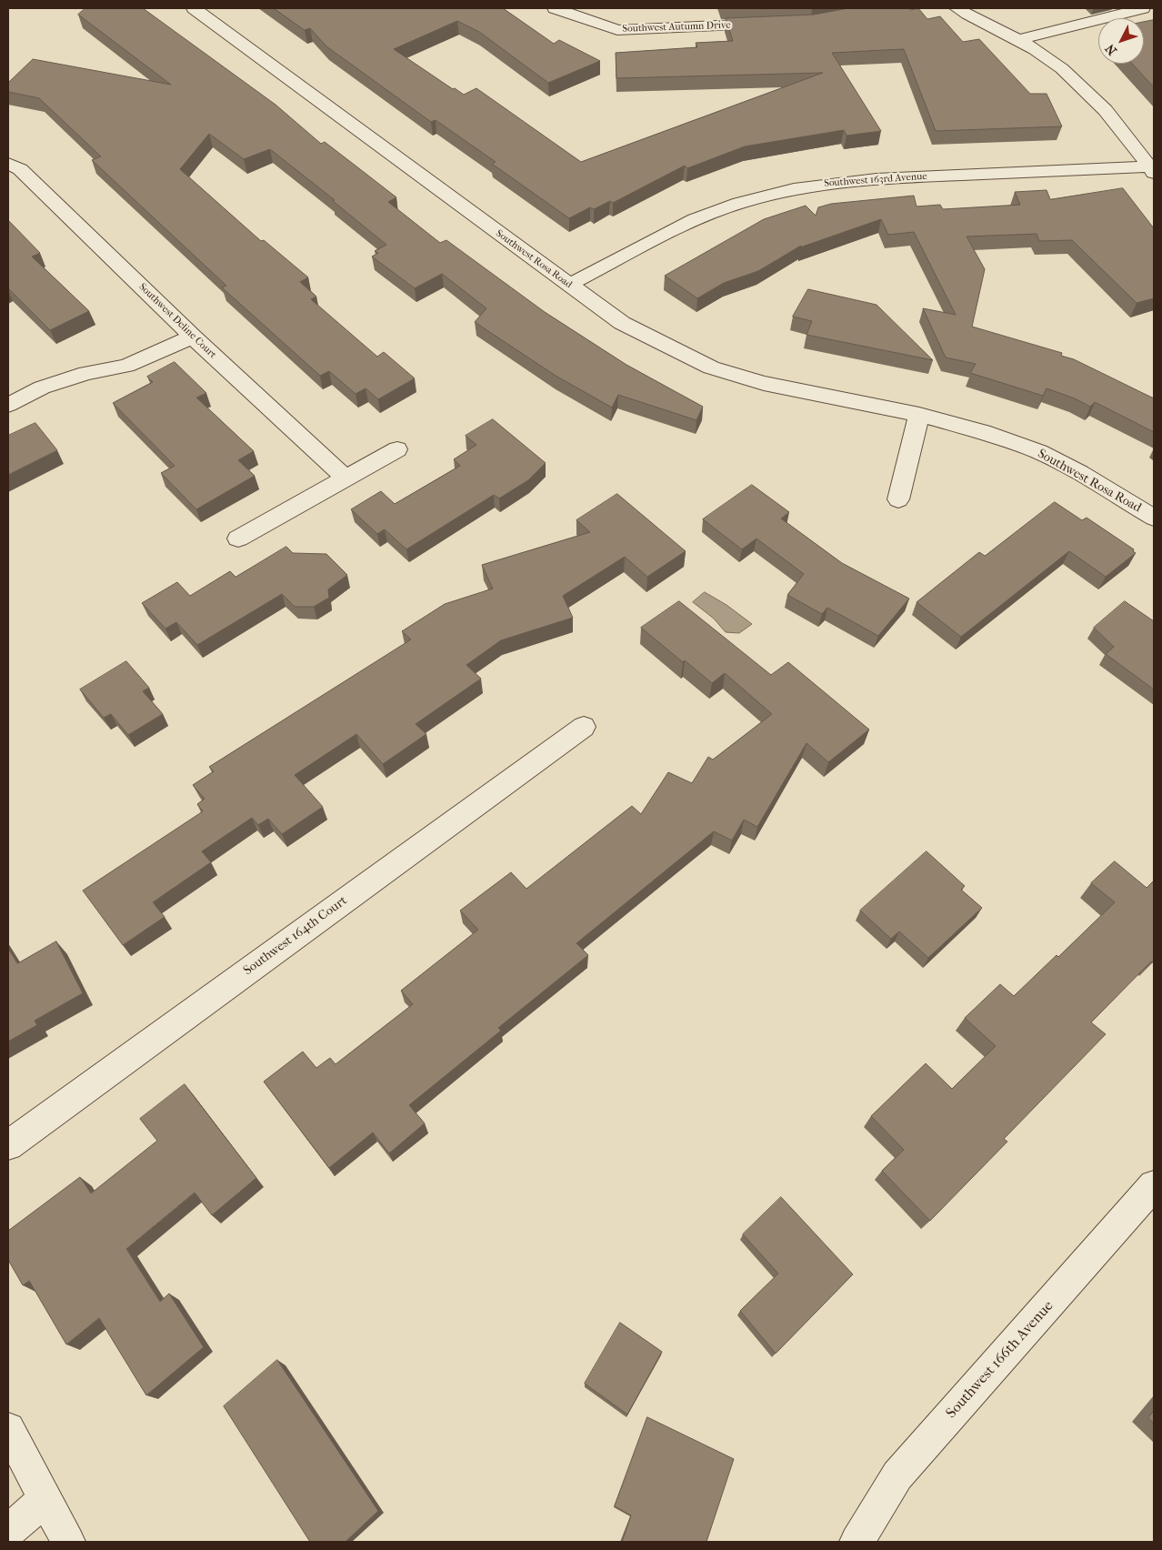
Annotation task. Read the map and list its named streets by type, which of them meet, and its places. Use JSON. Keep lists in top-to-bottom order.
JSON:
{
  "streets": {
    "street": [
      "Southwest Autumn Drive",
      "Southwest 163rd Avenue",
      "Southwest Rosa Road",
      "Southwest Deline Court",
      "Southwest 164th Court",
      "Southwest 166th Avenue"
    ]
  },
  "crossings": [
    ["Southwest 163rd Avenue", "Southwest Rosa Road"]
  ],
  "north": "bottom left"
}
